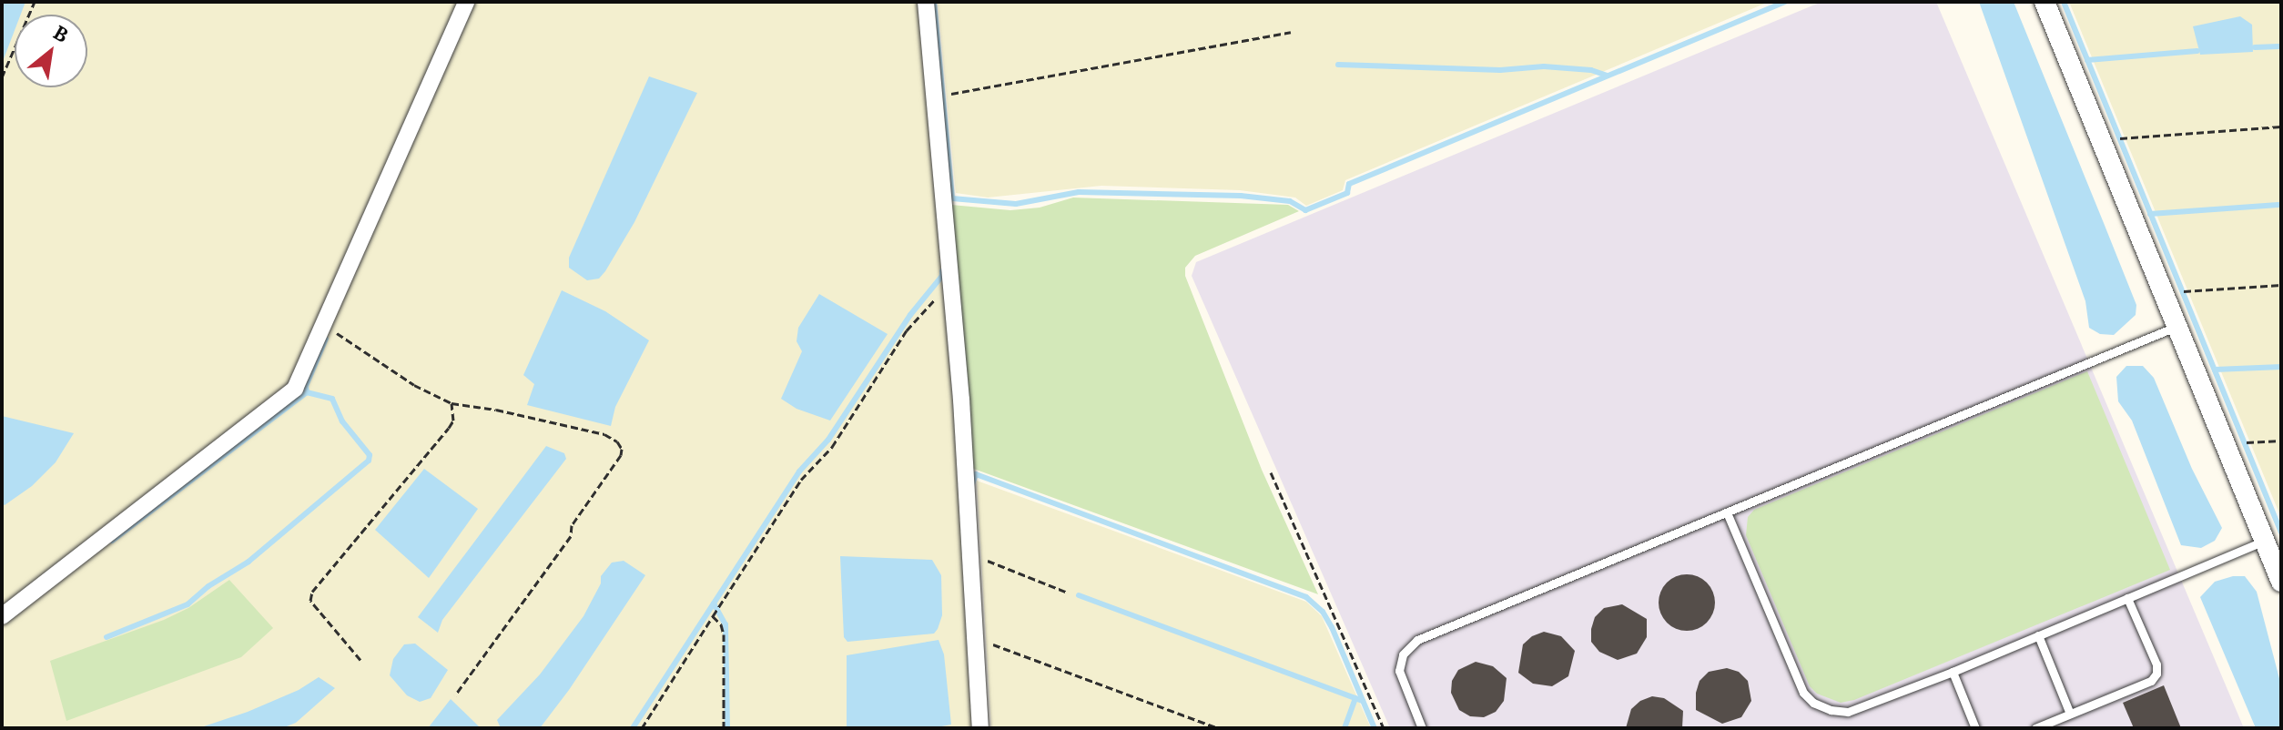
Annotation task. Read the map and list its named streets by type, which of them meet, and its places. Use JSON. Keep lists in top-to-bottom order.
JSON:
{
  "north": "top right"
}
